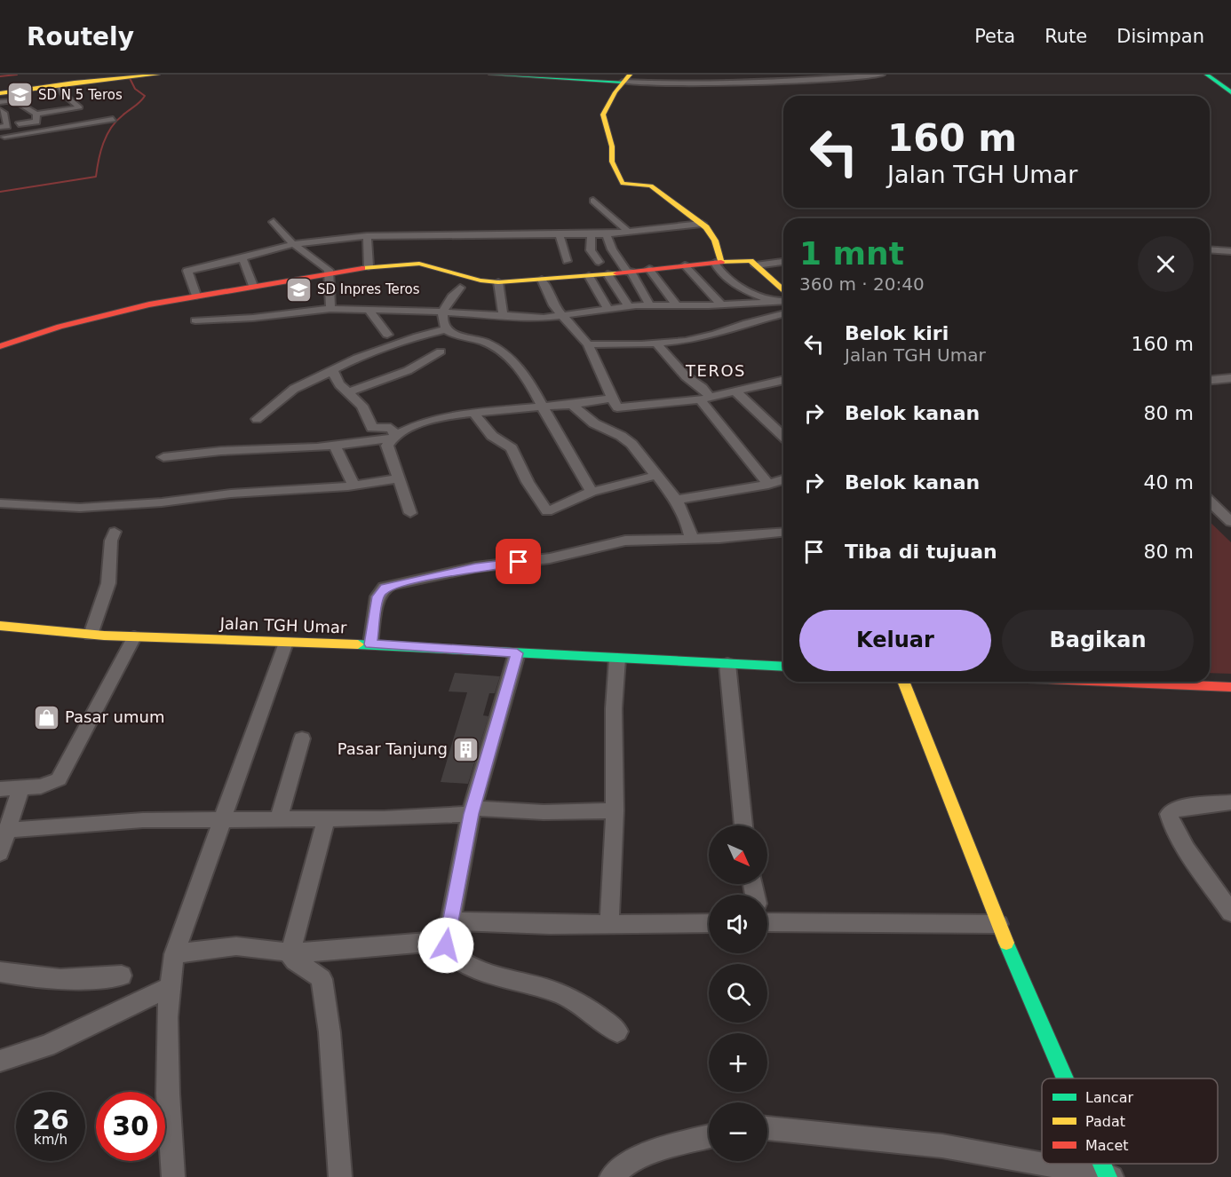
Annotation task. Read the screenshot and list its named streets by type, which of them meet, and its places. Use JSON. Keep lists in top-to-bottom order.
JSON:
{
  "streets": {
    "street": ["Jalan TGH Umar"]
  },
  "districts": ["TEROS"],
  "places": {
    "school or university": ["SD N 5 Teros", "SD Inpres Teros"],
    "shop": ["Pasar umum"],
    "building": ["Pasar Tanjung"]
  },
  "legend": ["Lancar", "Padat", "Macet"],
  "north": "bottom right",
  "page": {
    "header": "Routely",
    "nav": ["Peta", "Rute", "Disimpan"],
    "turn": ["160 m", "Jalan TGH Umar"],
    "heading": ["1 mnt", "360 m · 20:40"],
    "list": [
      {
        "name": "Belok kiri",
        "note": "Jalan TGH Umar",
        "value": "160 m"
      },
      {
        "name": "Belok kanan",
        "value": "80 m"
      },
      {
        "name": "Belok kanan",
        "value": "40 m"
      },
      {
        "name": "Tiba di tujuan",
        "value": "80 m"
      }
    ],
    "buttons": ["Keluar", "Bagikan"],
    "map_buttons": ["+", "−"],
    "speed": "26 km/h",
    "limit": "30"
  }
}
